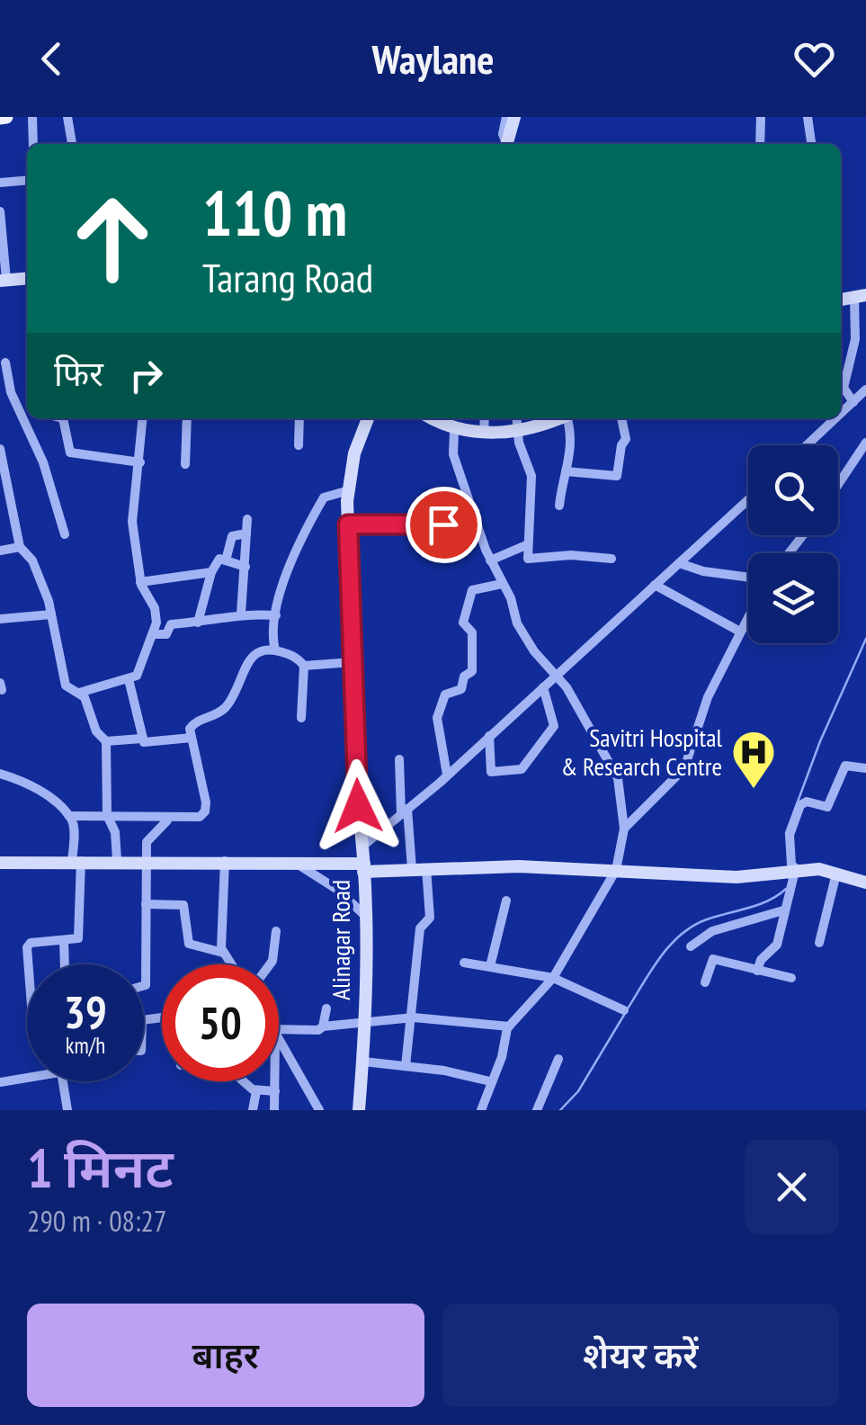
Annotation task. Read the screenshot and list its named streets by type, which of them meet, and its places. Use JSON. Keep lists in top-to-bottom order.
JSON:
{
  "streets": {
    "street": ["Alinagar Road"]
  },
  "places": {
    "hospital": ["Savitri Hospital & Research Centre"]
  },
  "page": {
    "header": "Waylane",
    "turn": ["110 m", "Tarang Road"],
    "then": "फिर",
    "speed": "39 km/h",
    "limit": "50",
    "heading": ["1 मिनट", "290 m · 08:27"],
    "buttons": ["बाहर", "शेयर करें"]
  }
}
